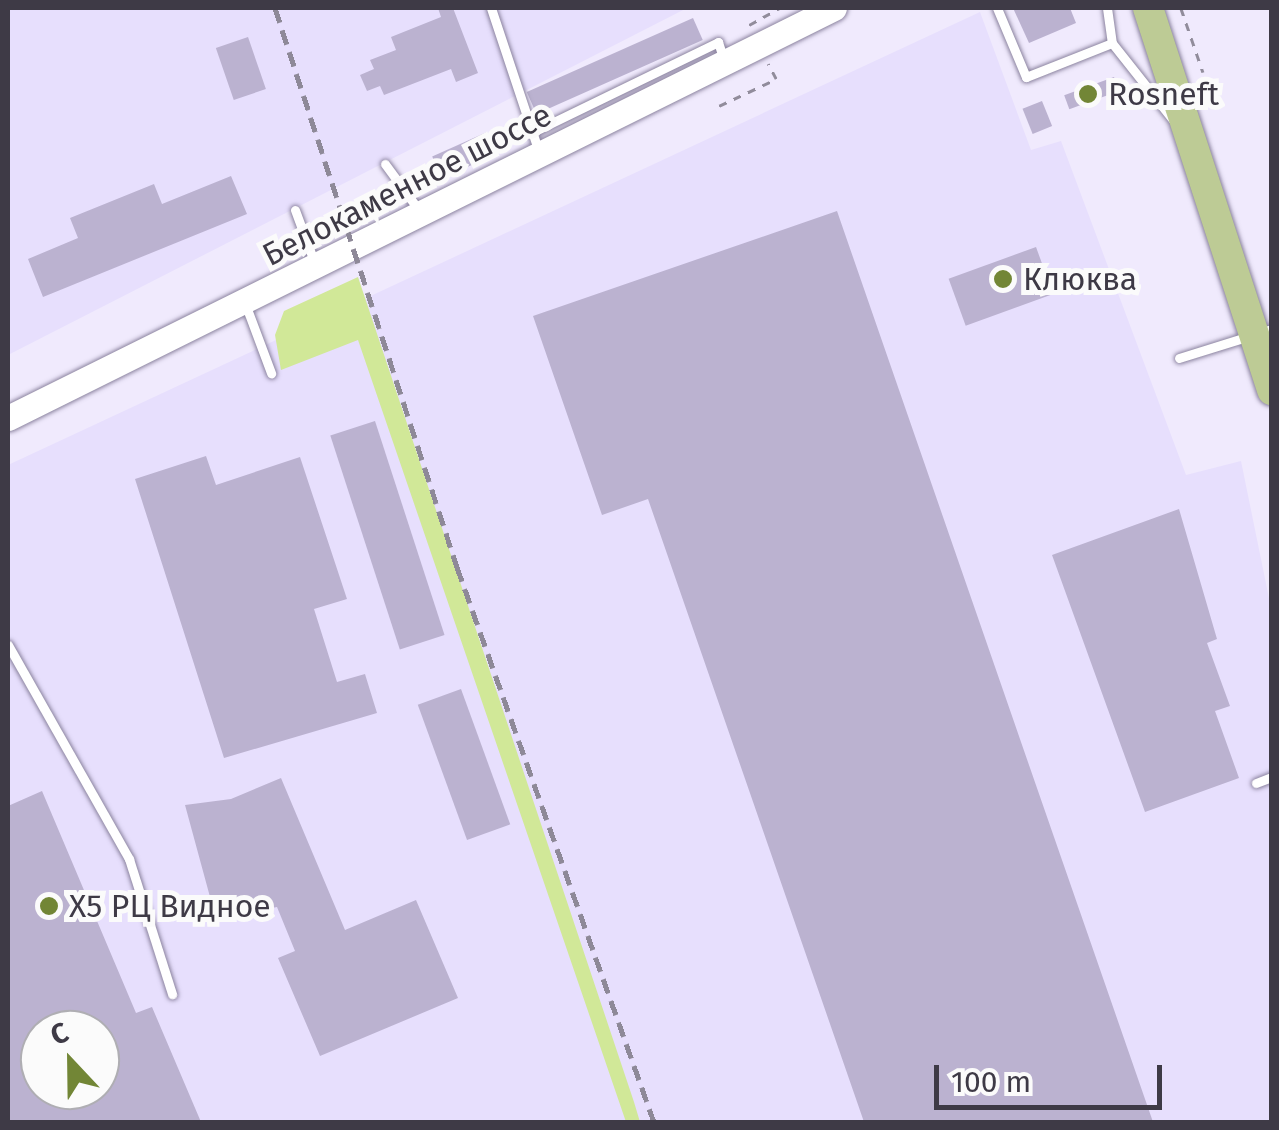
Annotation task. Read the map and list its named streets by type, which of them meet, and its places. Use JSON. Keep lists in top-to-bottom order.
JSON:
{
  "streets": {
    "main road": ["Белокаменное шоссе"]
  },
  "places": ["Rosneft", "Клюква", "X5 РЦ Видное"],
  "scale_bar": "100 m",
  "north": "top"
}
